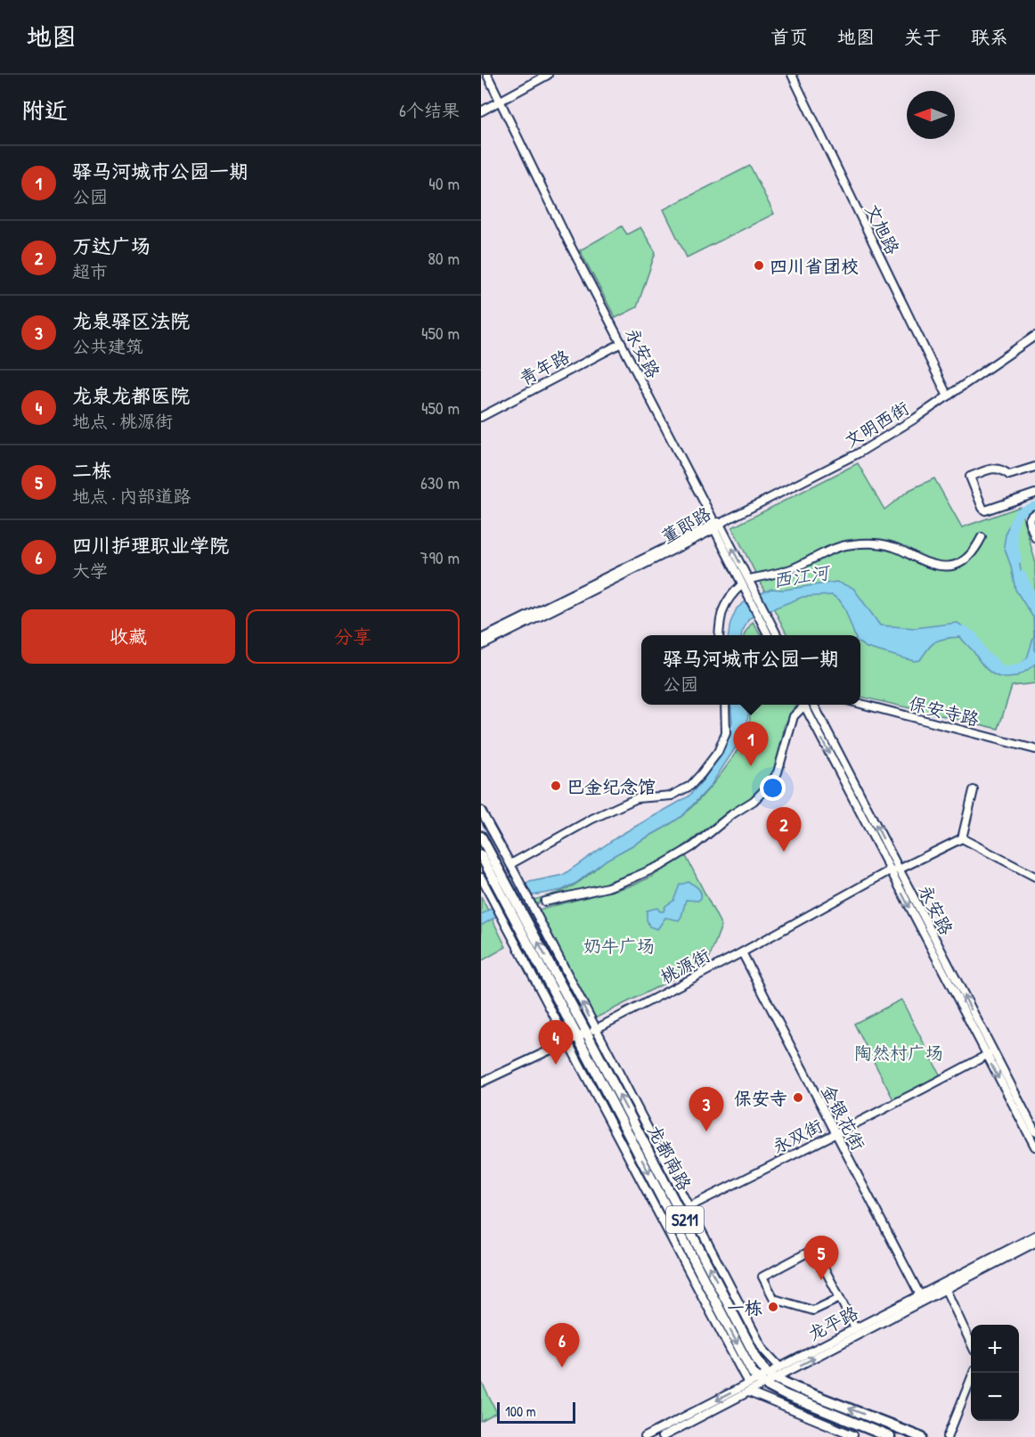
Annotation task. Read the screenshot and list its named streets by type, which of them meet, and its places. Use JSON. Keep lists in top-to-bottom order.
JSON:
{
  "streets": {
    "main road": ["龙都南路", "S211"],
    "street": [
      "文旭路",
      "永安路",
      "青年路",
      "文明西街",
      "董郞路",
      "保安寺路",
      "桃源街",
      "金银花街",
      "永双街",
      "龙平路"
    ]
  },
  "crossings": [
    ["文旭路", "文明西街"],
    ["永安路", "青年路"],
    ["永安路", "文明西街"],
    ["永安路", "董郞路"],
    ["永安路", "桃源街"],
    ["永安路", "永双街"],
    ["文明西街", "董郞路"],
    ["桃源街", "金银花街"],
    ["桃源街", "龙都南路"],
    ["金银花街", "永双街"],
    ["金银花街", "龙平路"],
    ["永双街", "龙都南路"],
    ["龙都南路", "龙平路"]
  ],
  "water": ["西江河"],
  "parks": ["奶牛广场", "陶然村广场"],
  "places": [
    "四川省团校",
    "巴金纪念馆",
    "保安寺",
    "一栋"
  ],
  "scale_bar": "100 m",
  "north": "left",
  "page": {
    "header": "地图",
    "nav": [
      "首页",
      "地图",
      "关于",
      "联系"
    ],
    "heading": ["附近", "6个结果"],
    "list": [
      {
        "mark": "1",
        "name": "驿马河城市公园一期",
        "note": "公园",
        "value": "40 m"
      },
      {
        "mark": "2",
        "name": "万达广场",
        "note": "超市",
        "value": "80 m"
      },
      {
        "mark": "3",
        "name": "龙泉驿区法院",
        "note": "公共建筑",
        "value": "450 m"
      },
      {
        "mark": "4",
        "name": "龙泉龙都医院",
        "note": "地点 · 桃源街",
        "value": "450 m"
      },
      {
        "mark": "5",
        "name": "二栋",
        "note": "地点 · 内部道路",
        "value": "630 m"
      },
      {
        "mark": "6",
        "name": "四川护理职业学院",
        "note": "大学",
        "value": "790 m"
      }
    ],
    "buttons": ["收藏", "分享"],
    "popup": ["驿马河城市公园一期", "公园"],
    "pins": [
      "1",
      "2",
      "4",
      "3",
      "5",
      "6"
    ],
    "map_buttons": ["+", "−"],
    "scale": "100 m"
  }
}
